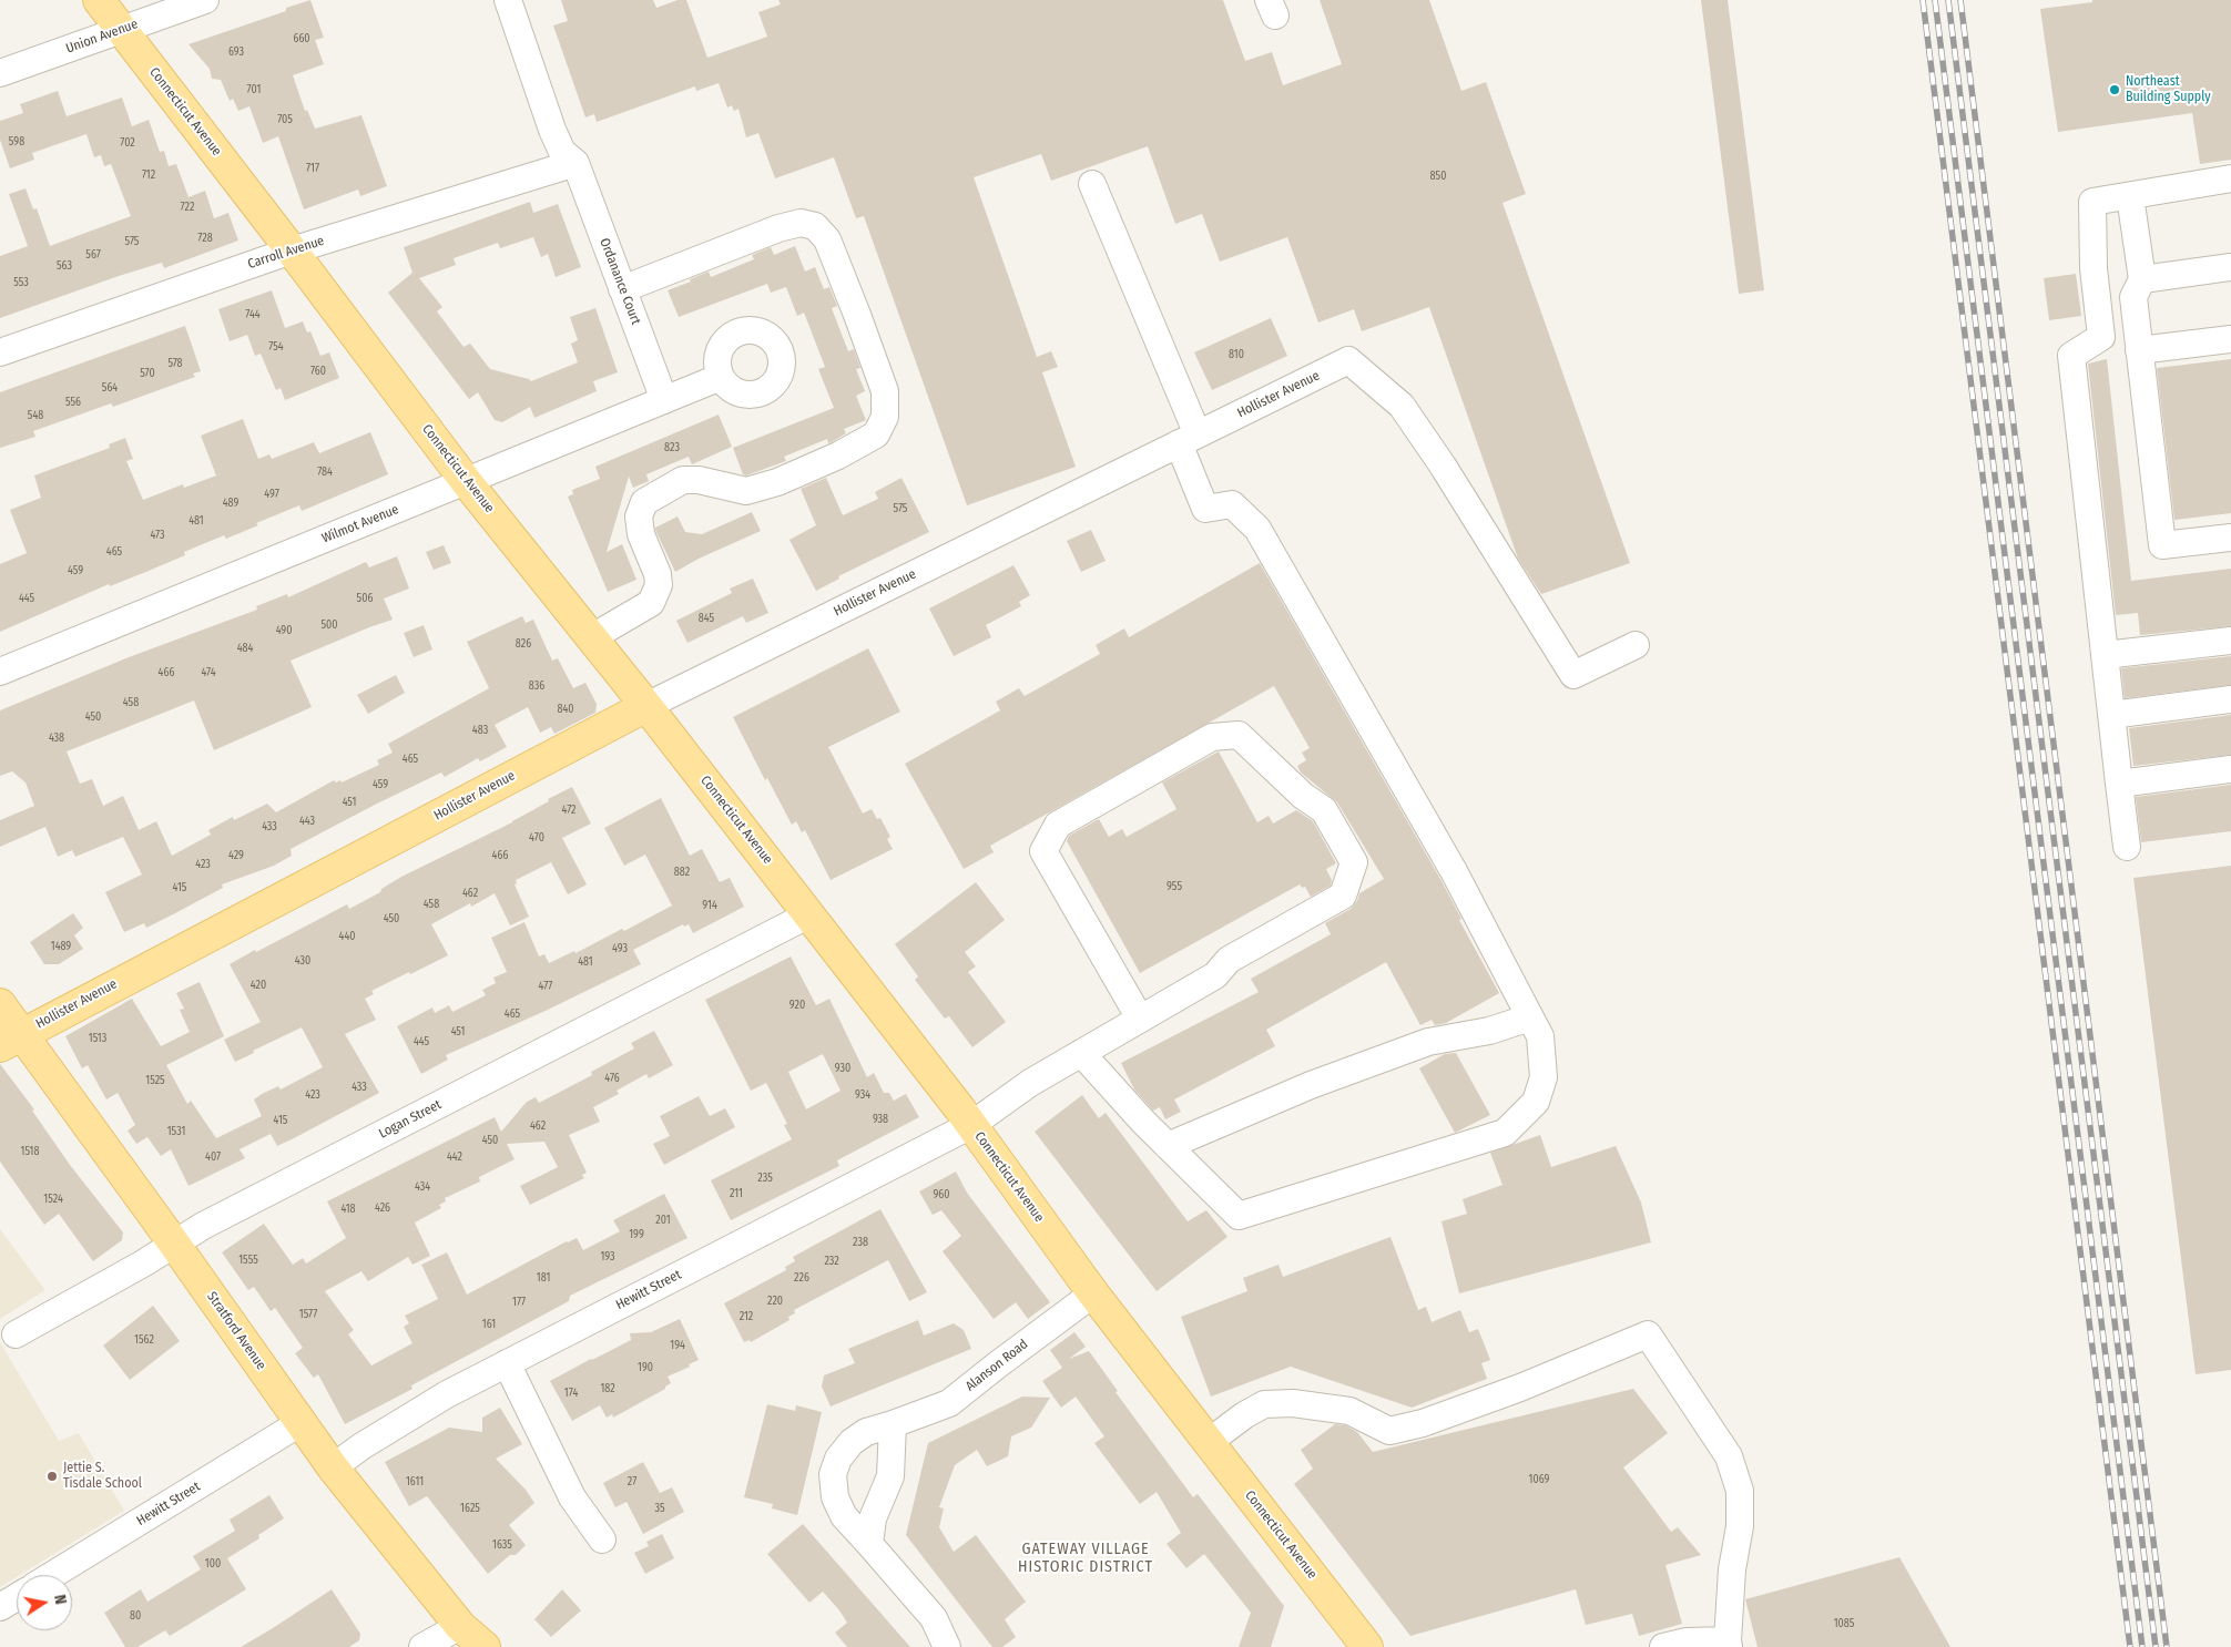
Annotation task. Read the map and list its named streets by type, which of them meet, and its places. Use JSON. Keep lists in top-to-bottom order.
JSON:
{
  "streets": {
    "main road": ["Connecticut Avenue", "Hollister Avenue", "Stratford Avenue"],
    "street": [
      "Union Avenue",
      "Carroll Avenue",
      "Ordanance Court",
      "Wilmot Avenue",
      "Logan Street",
      "Hewitt Street",
      "Alanson Road"
    ]
  },
  "crossings": [
    ["Union Avenue", "Connecticut Avenue"],
    ["Connecticut Avenue", "Carroll Avenue"],
    ["Connecticut Avenue", "Hollister Avenue"],
    ["Connecticut Avenue", "Wilmot Avenue"],
    ["Connecticut Avenue", "Logan Street"],
    ["Connecticut Avenue", "Hewitt Street"],
    ["Connecticut Avenue", "Alanson Road"],
    ["Carroll Avenue", "Ordanance Court"],
    ["Ordanance Court", "Wilmot Avenue"],
    ["Hollister Avenue", "Stratford Avenue"],
    ["Logan Street", "Stratford Avenue"],
    ["Hewitt Street", "Stratford Avenue"]
  ],
  "districts": ["GATEWAY VILLAGE HISTORIC DISTRICT"],
  "places": ["Northeast Building Supply", "Jettie S. Tisdale School"],
  "house_numbers": [
    "660",
    "693",
    "701",
    "705",
    "598",
    "702",
    "717",
    "712",
    "850",
    "722",
    "728",
    "575",
    "567",
    "563",
    "553",
    "744",
    "754",
    "810",
    "578",
    "760",
    "570",
    "564",
    "556",
    "548",
    "823",
    "784",
    "497",
    "489",
    "575",
    "481",
    "473",
    "465",
    "459",
    "445",
    "506",
    "845",
    "500",
    "490",
    "826",
    "484",
    "466",
    "474",
    "836",
    "458",
    "840",
    "450",
    "483",
    "438",
    "465",
    "459",
    "451",
    "472",
    "443",
    "433",
    "470",
    "429",
    "466",
    "423",
    "882",
    "955",
    "415",
    "462",
    "458",
    "914",
    "450",
    "440",
    "1489",
    "493",
    "430",
    "481",
    "420",
    "477",
    "920",
    "465",
    "451",
    "1513",
    "445",
    "930",
    "476",
    "1525",
    "433",
    "423",
    "934",
    "938",
    "415",
    "462",
    "1531",
    "450",
    "1518",
    "407",
    "442",
    "235",
    "434",
    "211",
    "960",
    "1524",
    "426",
    "418",
    "201",
    "199",
    "238",
    "193",
    "1555",
    "232",
    "181",
    "226",
    "220",
    "177",
    "1577",
    "212",
    "161",
    "1562",
    "194",
    "190",
    "182",
    "174",
    "1069",
    "1611",
    "27",
    "1625",
    "35",
    "1635",
    "100",
    "80",
    "1085"
  ],
  "north": "right"
}
